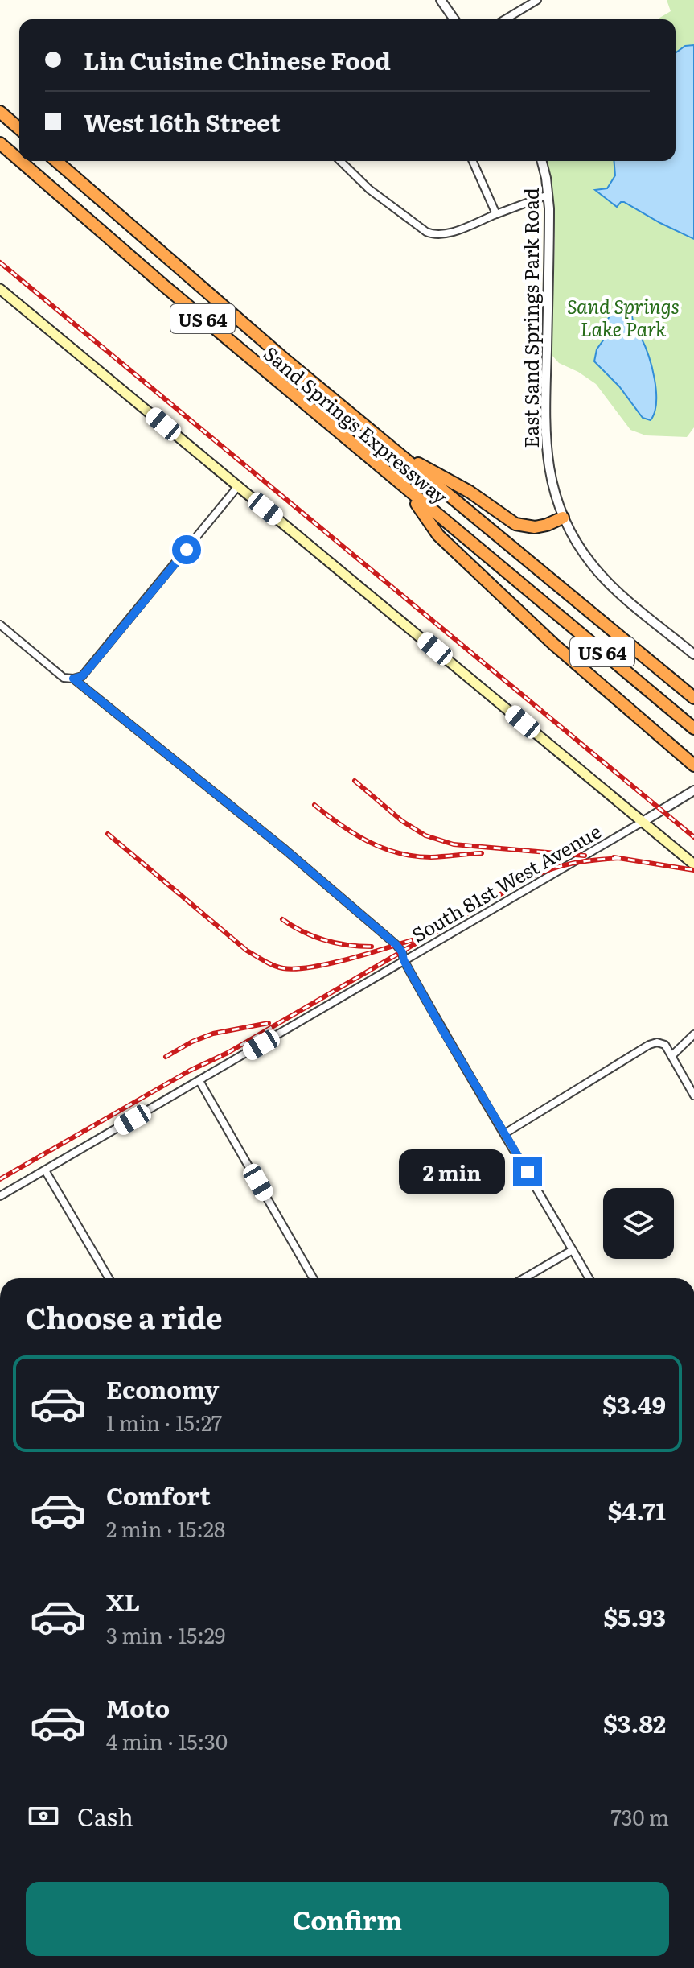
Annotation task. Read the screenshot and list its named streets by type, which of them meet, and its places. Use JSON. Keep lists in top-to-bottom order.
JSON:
{
  "streets": {
    "highway": ["US 64", "Sand Springs Expressway"],
    "street": ["East Sand Springs Park Road", "South 81st West Avenue"]
  },
  "parks": ["Sand Springs Lake Park"],
  "page": {
    "banner": ["Lin Cuisine Chinese Food", "West 16th Street"],
    "bubble": "2 min",
    "heading": "Choose a ride",
    "list": [
      {
        "name": "Economy",
        "note": "1 min · 15:27",
        "value": "$3.49"
      },
      {
        "name": "Comfort",
        "note": "2 min · 15:28",
        "value": "$4.71"
      },
      {
        "name": "XL",
        "note": "3 min · 15:29",
        "value": "$5.93"
      },
      {
        "name": "Moto",
        "note": "4 min · 15:30",
        "value": "$3.82"
      }
    ],
    "pay": ["Cash", "730 m"],
    "buttons": "Confirm"
  }
}
